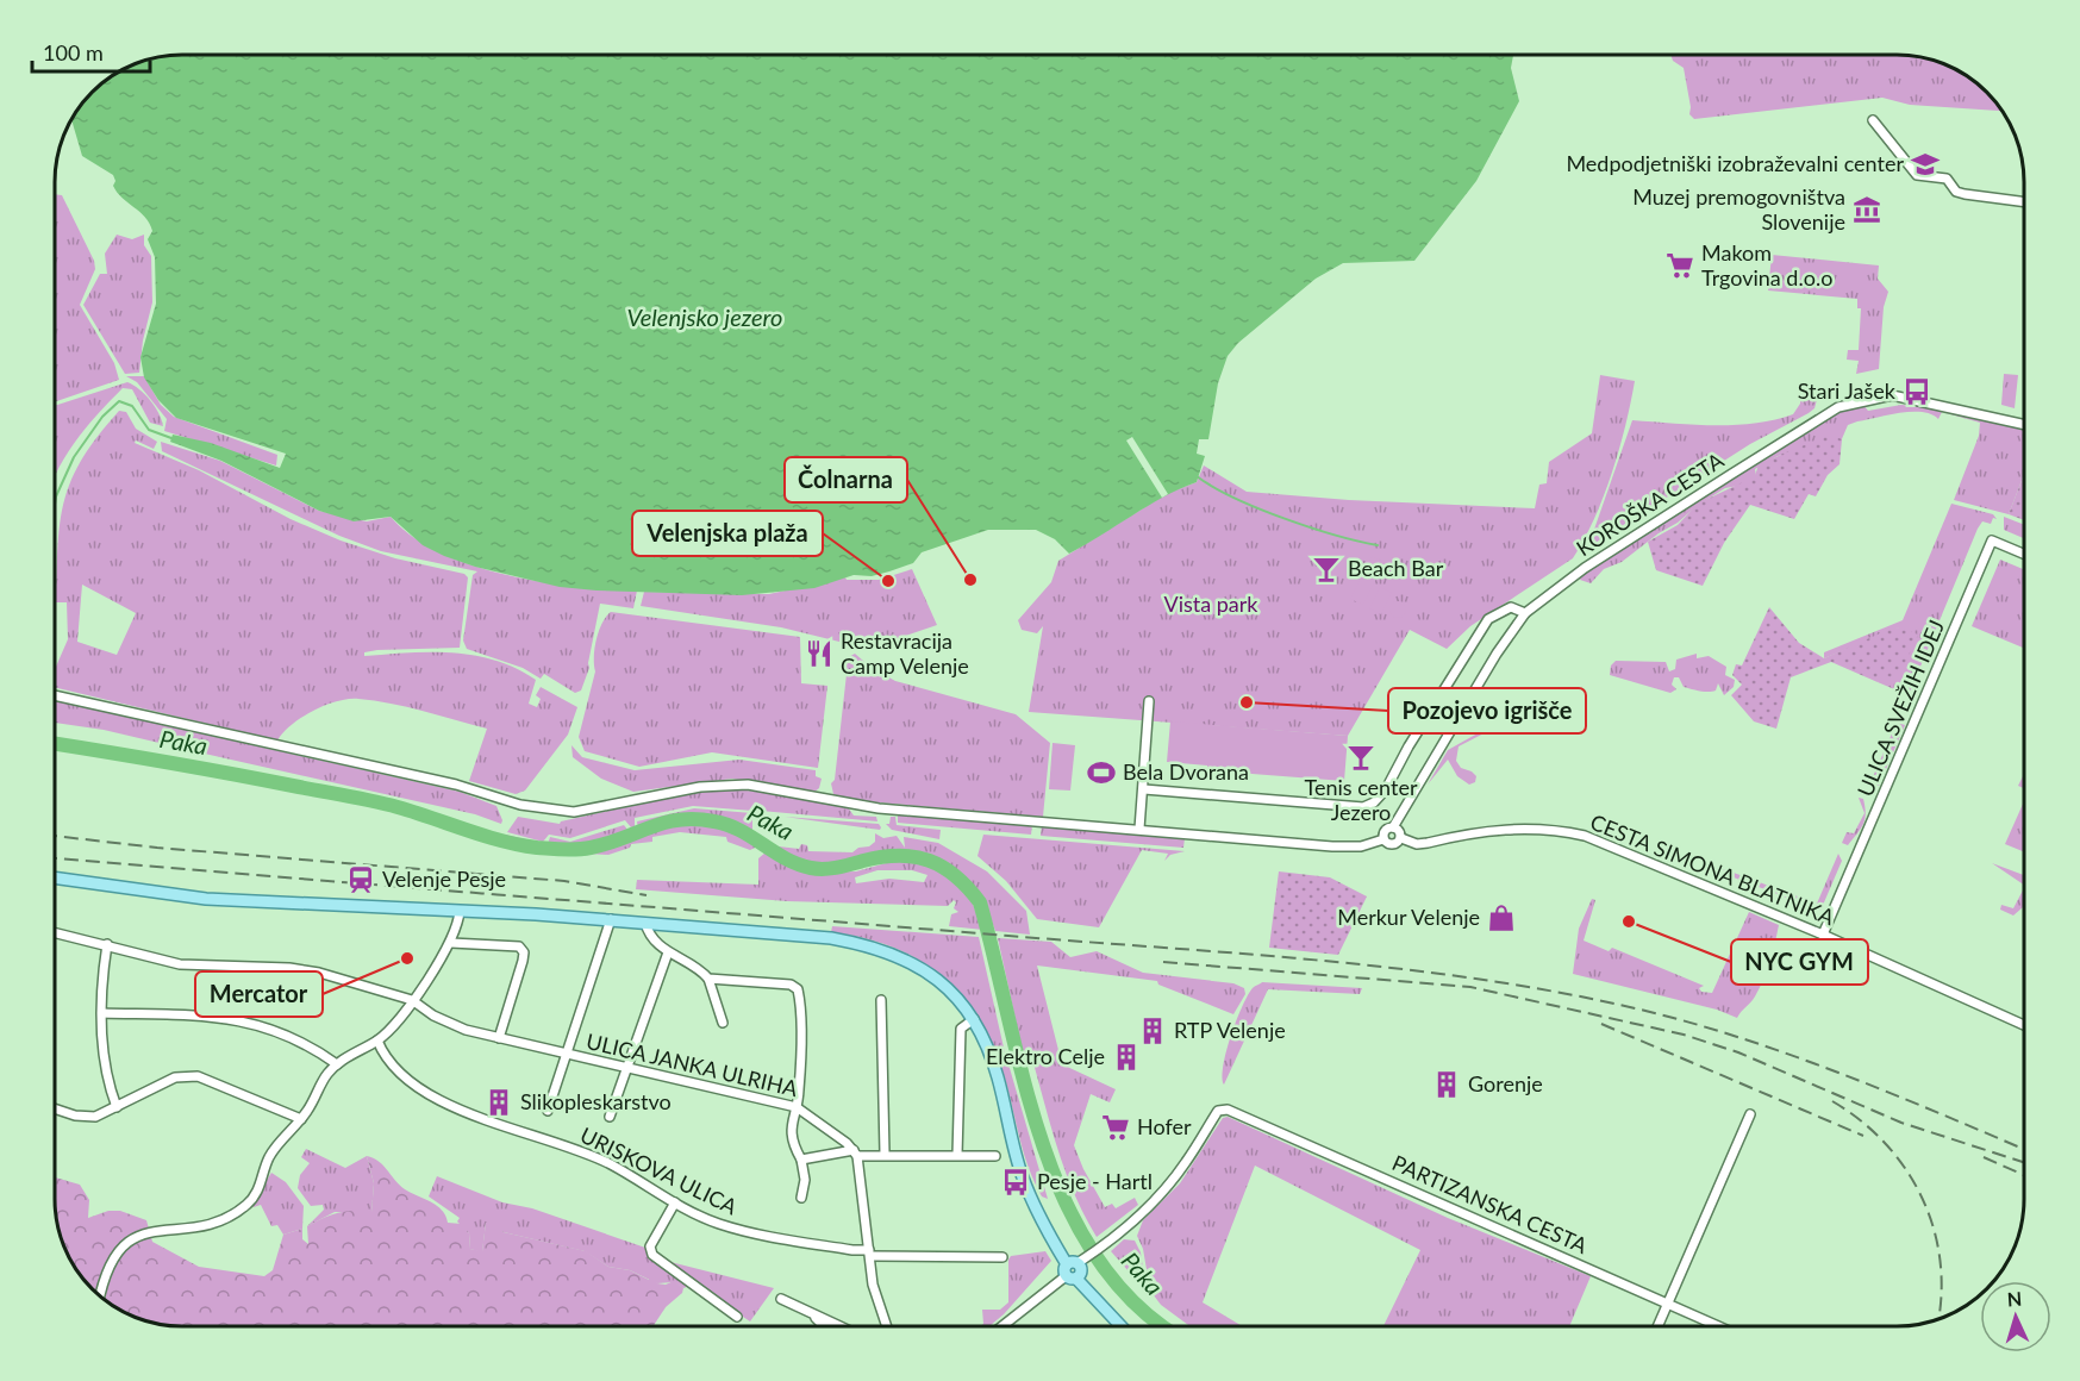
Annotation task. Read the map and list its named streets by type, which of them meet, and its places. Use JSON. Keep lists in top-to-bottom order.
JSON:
{
  "streets": {
    "street": [
      "KOROŠKA CESTA",
      "ULICA SVEŽIH IDEJ",
      "CESTA SIMONA BLATNIKA",
      "ULICA JANKA ULRIHA",
      "URISKOVA ULICA",
      "PARTIZANSKA CESTA"
    ]
  },
  "crossings": [
    ["KOROŠKA CESTA", "CESTA SIMONA BLATNIKA"],
    ["ULICA SVEŽIH IDEJ", "CESTA SIMONA BLATNIKA"]
  ],
  "water": ["Velenjsko jezero", "Paka"],
  "parks": ["Vista park"],
  "places": {
    "school or university": ["Medpodjetniški izobraževalni center"],
    "museum": ["Muzej premogovništva Slovenije"],
    "supermarket": ["Makom Trgovina d.o.o", "Hofer"],
    "bus stop": ["Stari Jašek", "Pesje - Hartl"],
    "bar": ["Beach Bar", "Tenis center Jezero"],
    "other": [
      "Čolnarna",
      "Velenjska plaža",
      "Pozojevo igrišče",
      "NYC GYM",
      "Mercator"
    ],
    "restaurant": ["Restavracija Camp Velenje"],
    "sports": ["Bela Dvorana"],
    "station": ["Velenje Pesje"],
    "shop": ["Merkur Velenje"],
    "building": [
      "RTP Velenje",
      "Elektro Celje",
      "Gorenje",
      "Slikopleskarstvo"
    ]
  },
  "scale_bar": "100 m",
  "north": "top"
}
